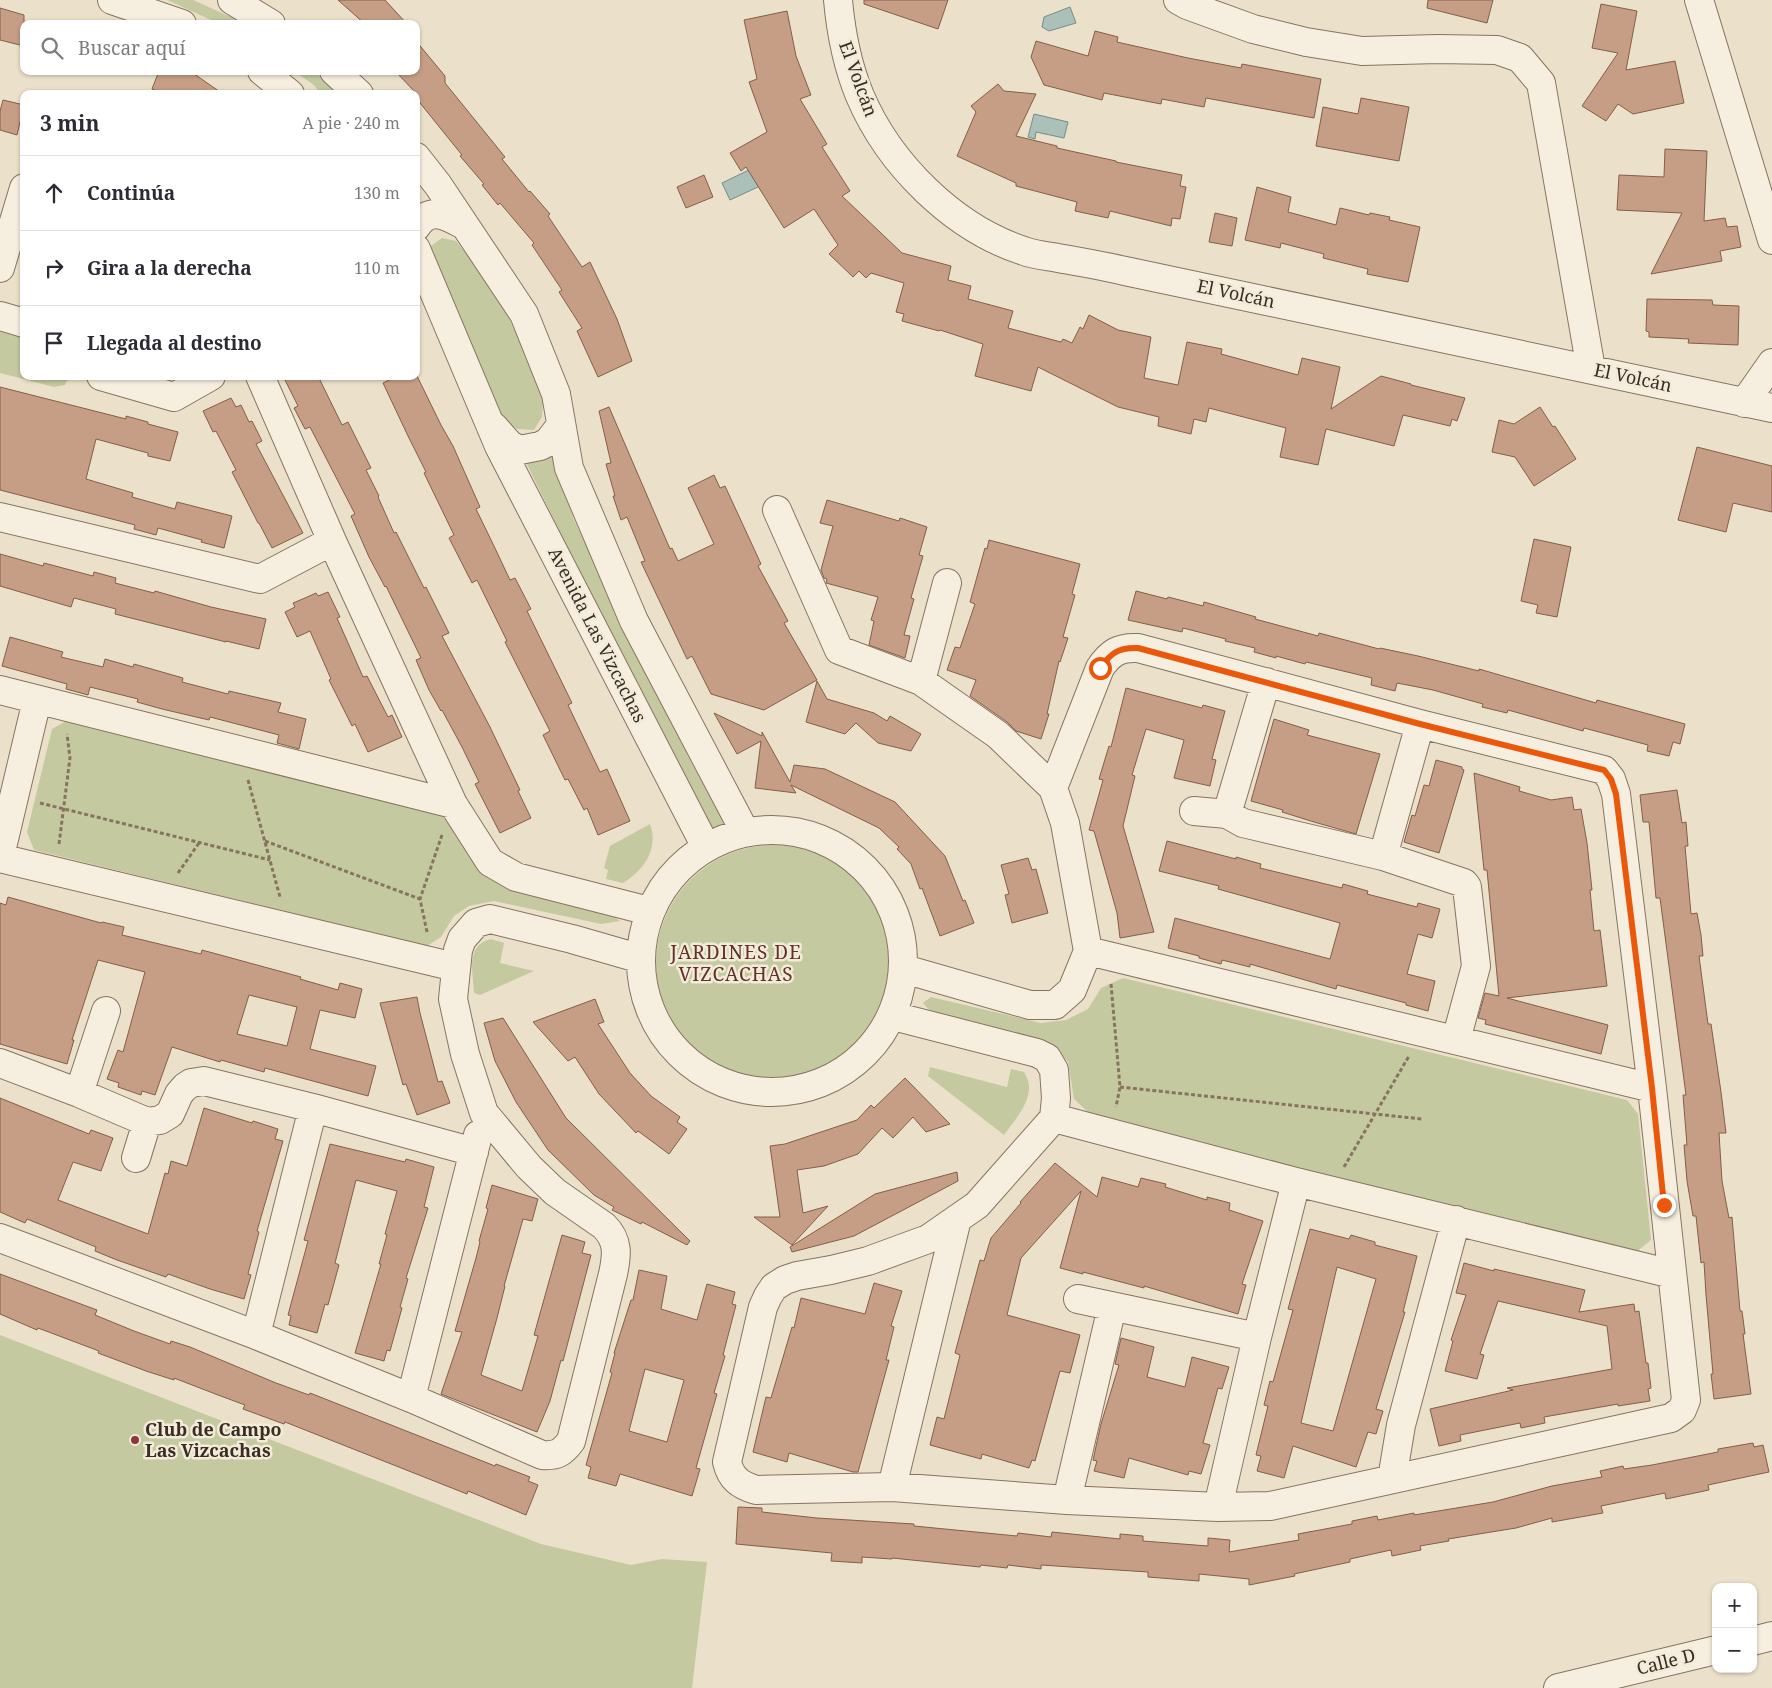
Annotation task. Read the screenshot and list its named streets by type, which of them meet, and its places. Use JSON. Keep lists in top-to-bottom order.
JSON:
{
  "streets": {
    "street": ["El Volcán", "Avenida Las Vizcachas", "Calle D"]
  },
  "districts": ["JARDINES DE VIZCACHAS"],
  "places": ["Club de Campo Las Vizcachas"],
  "page": {
    "search": "Buscar aquí",
    "heading": ["3 min", "A pie · 240 m"],
    "list": [
      ["Continúa", "130 m"],
      ["Gira a la derecha", "110 m"],
      "Llegada al destino"
    ],
    "map_buttons": ["+", "−"]
  }
}
